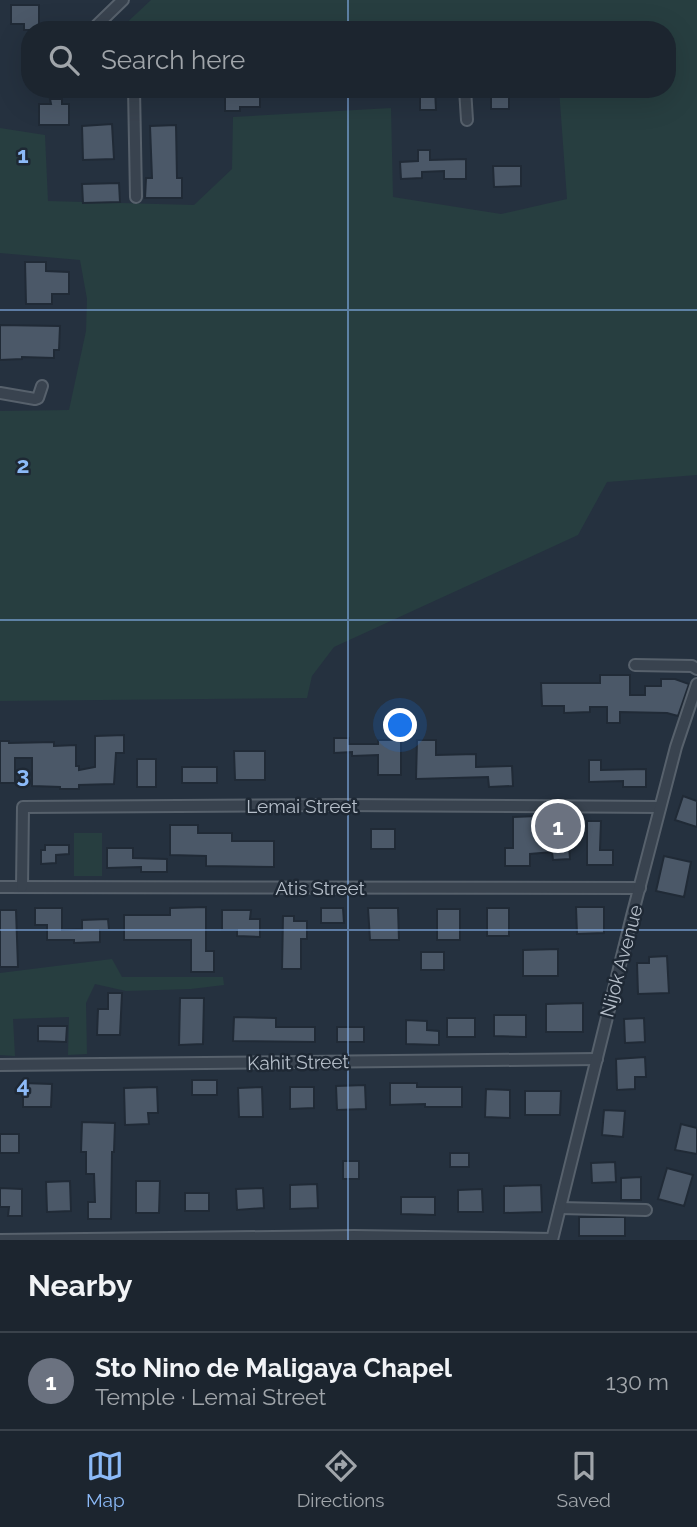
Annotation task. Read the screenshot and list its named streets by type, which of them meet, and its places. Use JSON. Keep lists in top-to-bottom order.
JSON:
{
  "streets": {
    "street": [
      "Lemai Street",
      "Atis Street",
      "Nijok Avenue",
      "Kahit Street"
    ]
  },
  "crossings": [
    ["Lemai Street", "Atis Street"],
    ["Lemai Street", "Nijok Avenue"],
    ["Atis Street", "Nijok Avenue"],
    ["Nijok Avenue", "Kahit Street"]
  ],
  "page": {
    "search": "Search here",
    "pins": "1",
    "heading": "Nearby",
    "list": [
      {
        "mark": "1",
        "name": "Sto Nino de Maligaya Chapel",
        "note": "Temple · Lemai Street",
        "value": "130 m"
      }
    ],
    "nav": ["Map", "Directions", "Saved"]
  },
  "grid": {
    "rows": [
      "1",
      "2",
      "3",
      "4"
    ]
  }
}
